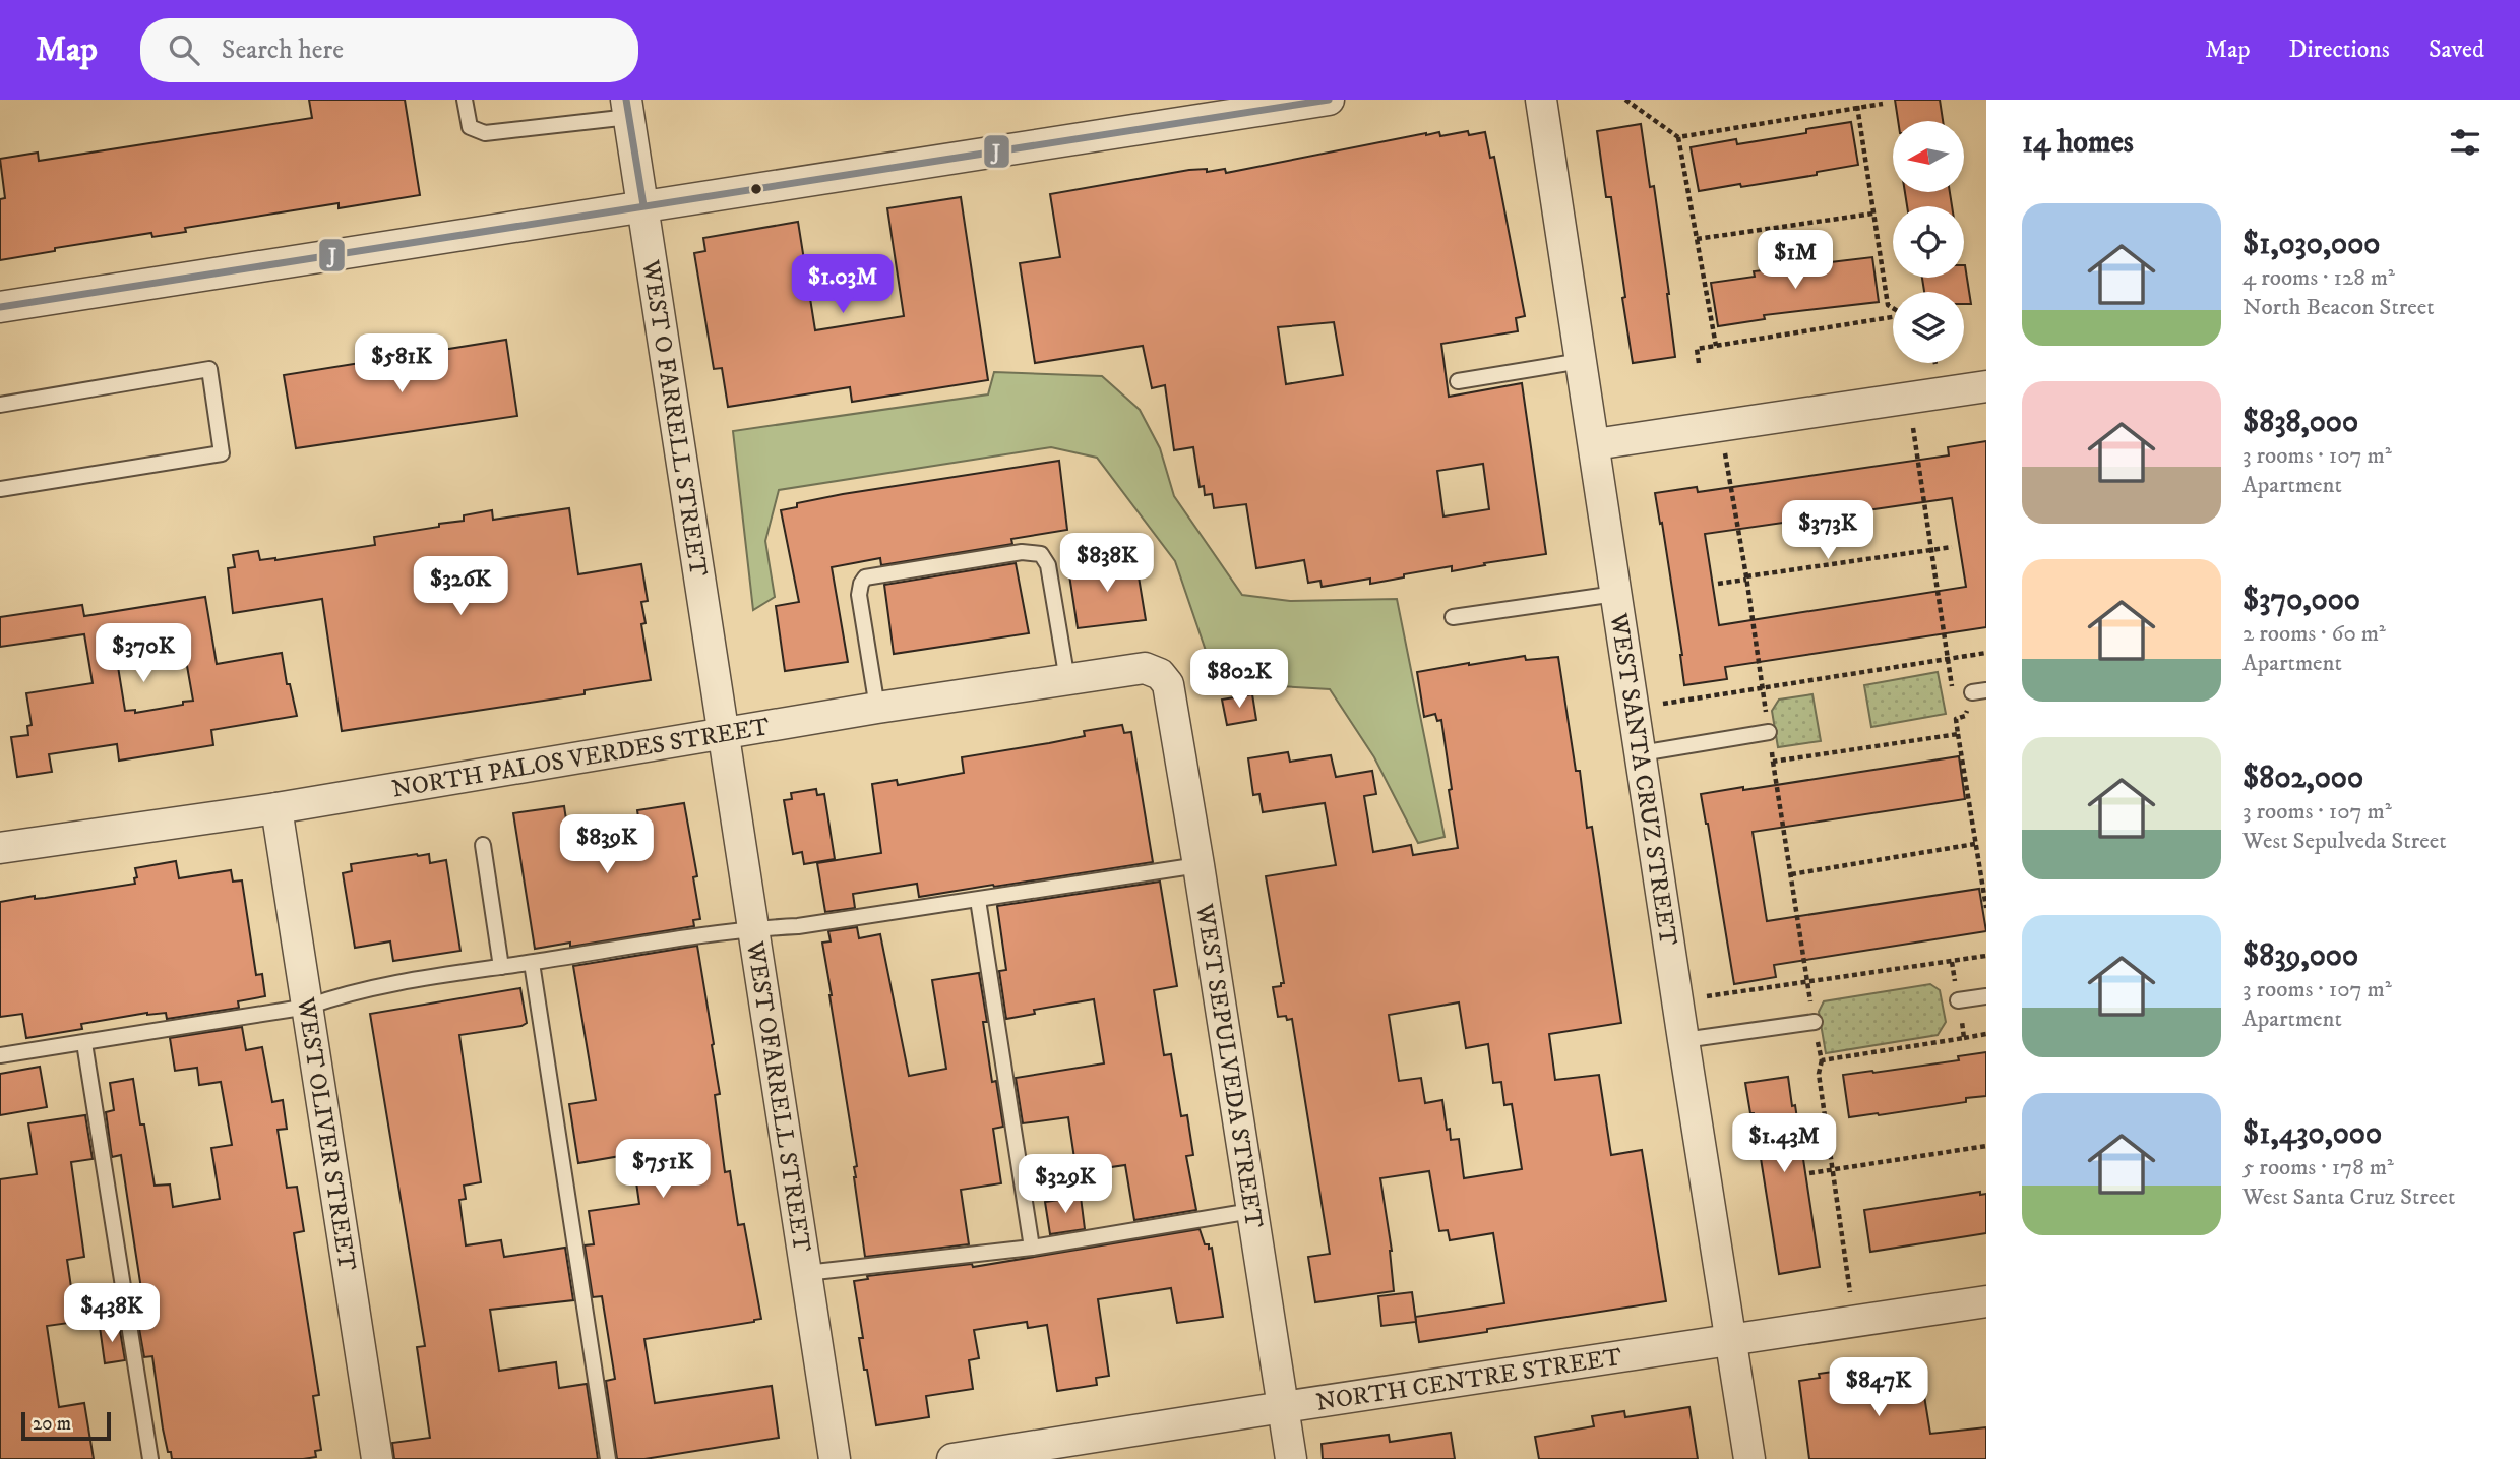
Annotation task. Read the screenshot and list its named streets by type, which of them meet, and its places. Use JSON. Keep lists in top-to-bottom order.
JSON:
{
  "streets": {
    "street": [
      "WEST O FARRELL STREET",
      "NORTH PALOS VERDES STREET",
      "WEST SANTA CRUZ STREET",
      "WEST SEPULVEDA STREET",
      "WEST OFARRELL STREET",
      "WEST OLIVER STREET",
      "NORTH CENTRE STREET"
    ]
  },
  "crossings": [
    ["WEST O FARRELL STREET", "NORTH PALOS VERDES STREET"],
    ["WEST O FARRELL STREET", "WEST OFARRELL STREET"],
    ["NORTH PALOS VERDES STREET", "WEST SEPULVEDA STREET"],
    ["NORTH PALOS VERDES STREET", "WEST OFARRELL STREET"],
    ["NORTH PALOS VERDES STREET", "WEST OLIVER STREET"],
    ["WEST SANTA CRUZ STREET", "NORTH CENTRE STREET"],
    ["WEST SEPULVEDA STREET", "NORTH CENTRE STREET"]
  ],
  "lines": ["transit line J"],
  "scale_bar": "20 m",
  "north": "left",
  "page": {
    "header": "Map",
    "search": "Search here",
    "nav": ["Map", "Directions", "Saved"],
    "heading": "14 homes",
    "list": [
      {
        "name": "$1,030,000",
        "note": "4 rooms · 128 m² · North Beacon Street"
      },
      {
        "name": "$838,000",
        "note": "3 rooms · 107 m² · Apartment"
      },
      {
        "name": "$370,000",
        "note": "2 rooms · 60 m² · Apartment"
      },
      {
        "name": "$802,000",
        "note": "3 rooms · 107 m² · West Sepulveda Street"
      },
      {
        "name": "$839,000",
        "note": "3 rooms · 107 m² · Apartment"
      },
      {
        "name": "$1,430,000",
        "note": "5 rooms · 178 m² · West Santa Cruz Street"
      }
    ],
    "price": [
      "$1M",
      "$1.03M",
      "$581K",
      "$373K",
      "$838K",
      "$326K",
      "$370K",
      "$802K",
      "$839K",
      "$1.43M",
      "$751K",
      "$329K",
      "$438K",
      "$847K"
    ],
    "scale": "20 m"
  }
}
